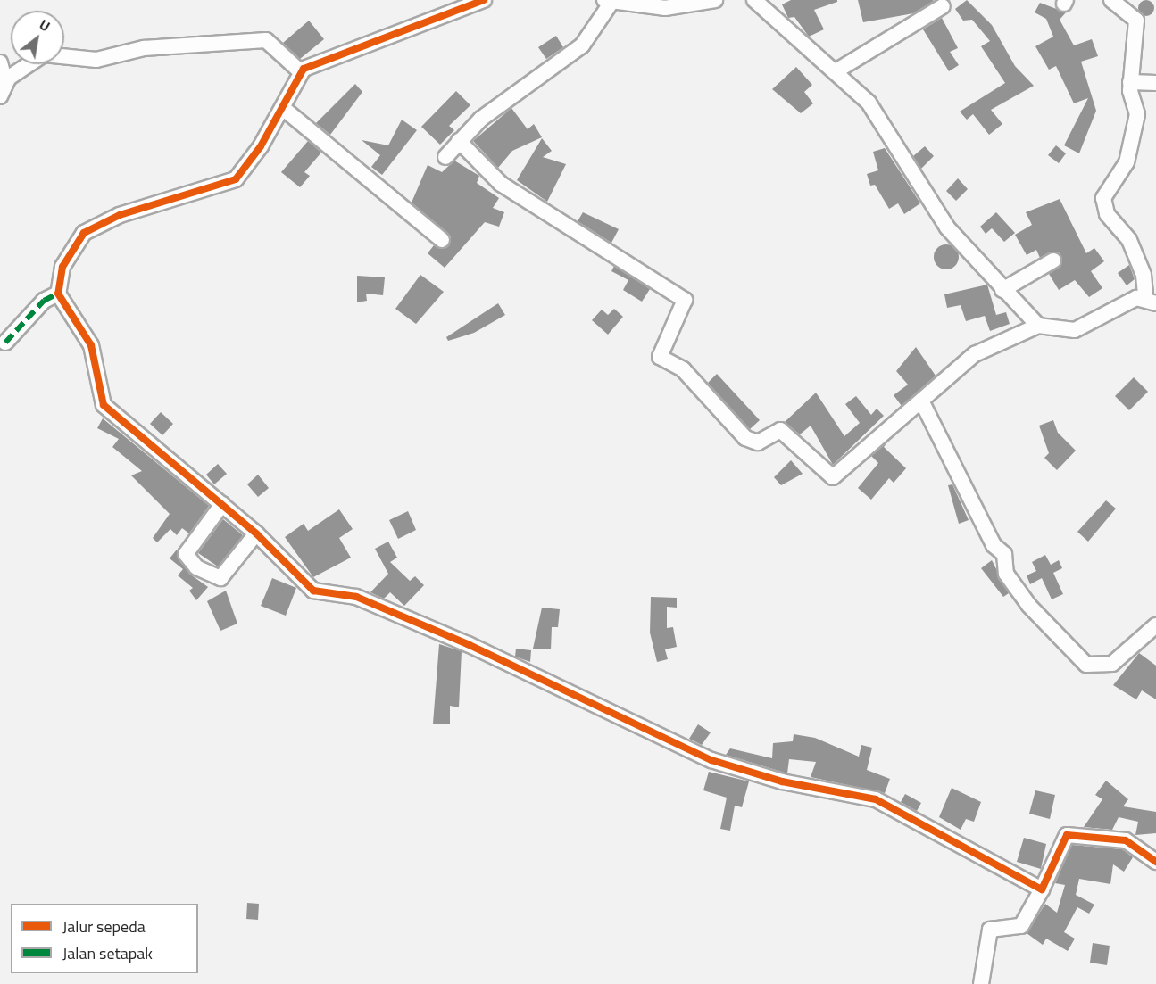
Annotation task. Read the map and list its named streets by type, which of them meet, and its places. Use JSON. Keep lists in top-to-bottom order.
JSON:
{
  "legend": ["Jalur sepeda", "Jalan setapak"],
  "north": "top right"
}
